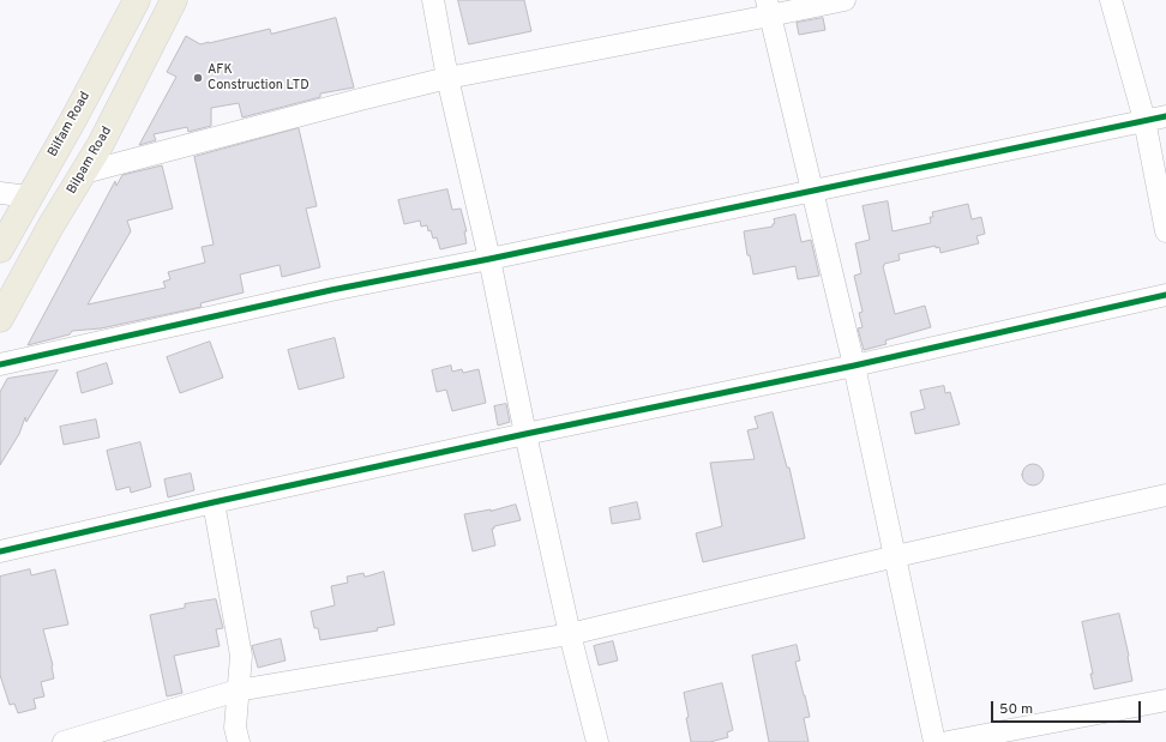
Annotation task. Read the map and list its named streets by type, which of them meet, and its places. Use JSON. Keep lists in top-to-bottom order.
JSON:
{
  "streets": {
    "main road": ["Bilfam Road", "Bilpam Road"]
  },
  "places": ["AFK Construction LTD"],
  "scale_bar": "50 m"
}
